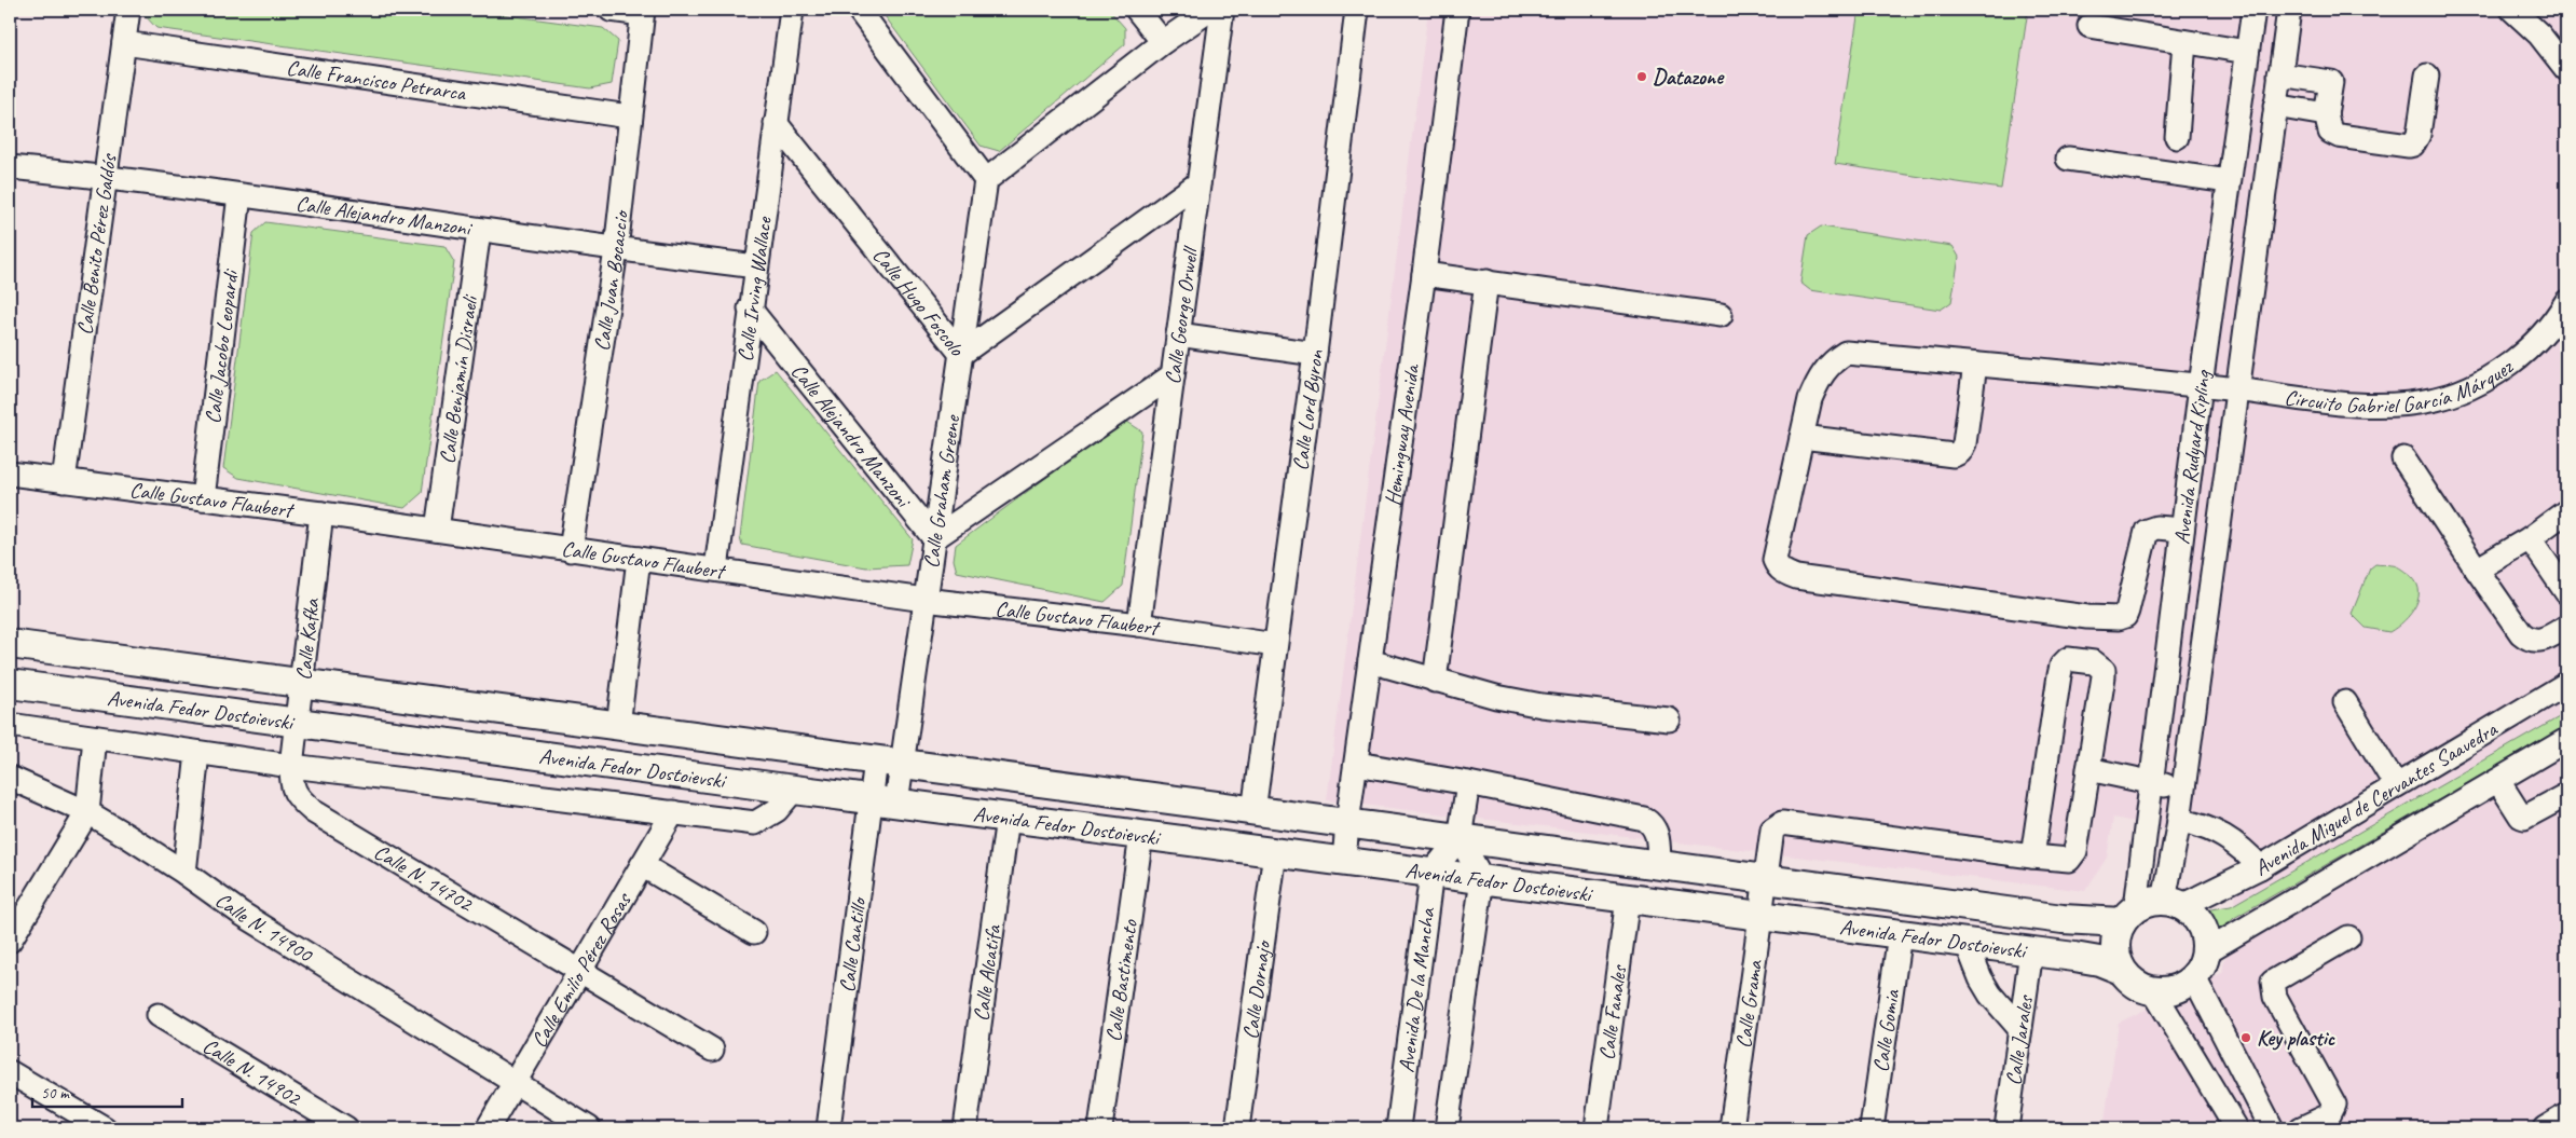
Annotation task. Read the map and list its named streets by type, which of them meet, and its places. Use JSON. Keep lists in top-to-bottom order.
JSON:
{
  "streets": {
    "main road": ["Avenida Fedor Dostoievski"],
    "street": [
      "Calle Francisco Petrarca",
      "Calle Alejandro Manzoni",
      "Calle Benito Pérez Galdós",
      "Calle Juan Bocaccio",
      "Calle Irving Wallace",
      "Calle Hugo Foscolo",
      "Calle George Orwell",
      "Calle Jacobo Leopardi",
      "Circuito Gabriel García Márquez",
      "Calle Benjamín Disraeli",
      "Calle Lord Byron",
      "Hemingway Avenida",
      "Avenida Rudyard Kipling",
      "Calle Graham Greene",
      "Calle Gustavo Flaubert",
      "Calle Kafka",
      "Avenida Miguel de Cervantes Saavedra",
      "Calle N. 14702",
      "Calle N. 14900",
      "Calle Cantillo",
      "Calle Emilio Pérez Rosas",
      "Calle Alcatifa",
      "Calle Bastimento",
      "Calle Dornajo",
      "Avenida De la Mancha",
      "Calle Grama",
      "Calle Fanales",
      "Calle Gomia",
      "Calle Jarales",
      "Calle N. 14902"
    ]
  },
  "crossings": [
    ["Calle Francisco Petrarca", "Calle Benito Pérez Galdós"],
    ["Calle Francisco Petrarca", "Calle Juan Bocaccio"],
    ["Calle Alejandro Manzoni", "Calle Benito Pérez Galdós"],
    ["Calle Alejandro Manzoni", "Calle Juan Bocaccio"],
    ["Calle Alejandro Manzoni", "Calle Irving Wallace"],
    ["Calle Alejandro Manzoni", "Calle Jacobo Leopardi"],
    ["Calle Alejandro Manzoni", "Calle Benjamín Disraeli"],
    ["Calle Alejandro Manzoni", "Calle Graham Greene"],
    ["Calle Benito Pérez Galdós", "Calle Gustavo Flaubert"],
    ["Calle Juan Bocaccio", "Calle Gustavo Flaubert"],
    ["Calle Irving Wallace", "Calle Hugo Foscolo"],
    ["Calle Irving Wallace", "Calle Gustavo Flaubert"],
    ["Calle Hugo Foscolo", "Calle George Orwell"],
    ["Calle Hugo Foscolo", "Calle Graham Greene"],
    ["Calle George Orwell", "Calle Gustavo Flaubert"],
    ["Calle Jacobo Leopardi", "Calle Gustavo Flaubert"],
    ["Circuito Gabriel García Márquez", "Avenida Rudyard Kipling"],
    ["Calle Benjamín Disraeli", "Calle Gustavo Flaubert"],
    ["Calle Lord Byron", "Calle Gustavo Flaubert"],
    ["Calle Lord Byron", "Avenida Fedor Dostoievski"],
    ["Hemingway Avenida", "Avenida Fedor Dostoievski"],
    ["Avenida Rudyard Kipling", "Avenida Fedor Dostoievski"],
    ["Avenida Rudyard Kipling", "Avenida Miguel de Cervantes Saavedra"],
    ["Calle Graham Greene", "Calle Gustavo Flaubert"],
    ["Calle Graham Greene", "Avenida Fedor Dostoievski"],
    ["Calle Graham Greene", "Calle Cantillo"],
    ["Calle Gustavo Flaubert", "Calle Kafka"],
    ["Calle Kafka", "Avenida Fedor Dostoievski"],
    ["Calle Kafka", "Calle N. 14702"],
    ["Avenida Fedor Dostoievski", "Avenida Miguel de Cervantes Saavedra"],
    ["Avenida Fedor Dostoievski", "Calle Cantillo"],
    ["Avenida Fedor Dostoievski", "Calle Alcatifa"],
    ["Avenida Fedor Dostoievski", "Calle Bastimento"],
    ["Avenida Fedor Dostoievski", "Calle Dornajo"],
    ["Avenida Fedor Dostoievski", "Avenida De la Mancha"],
    ["Avenida Fedor Dostoievski", "Calle Grama"],
    ["Avenida Fedor Dostoievski", "Calle Fanales"],
    ["Avenida Fedor Dostoievski", "Calle Gomia"],
    ["Avenida Fedor Dostoievski", "Calle Jarales"],
    ["Calle N. 14702", "Calle Emilio Pérez Rosas"],
    ["Calle N. 14900", "Calle Emilio Pérez Rosas"]
  ],
  "places": ["Datazone", "Key plastic"],
  "scale_bar": "50 m"
}
